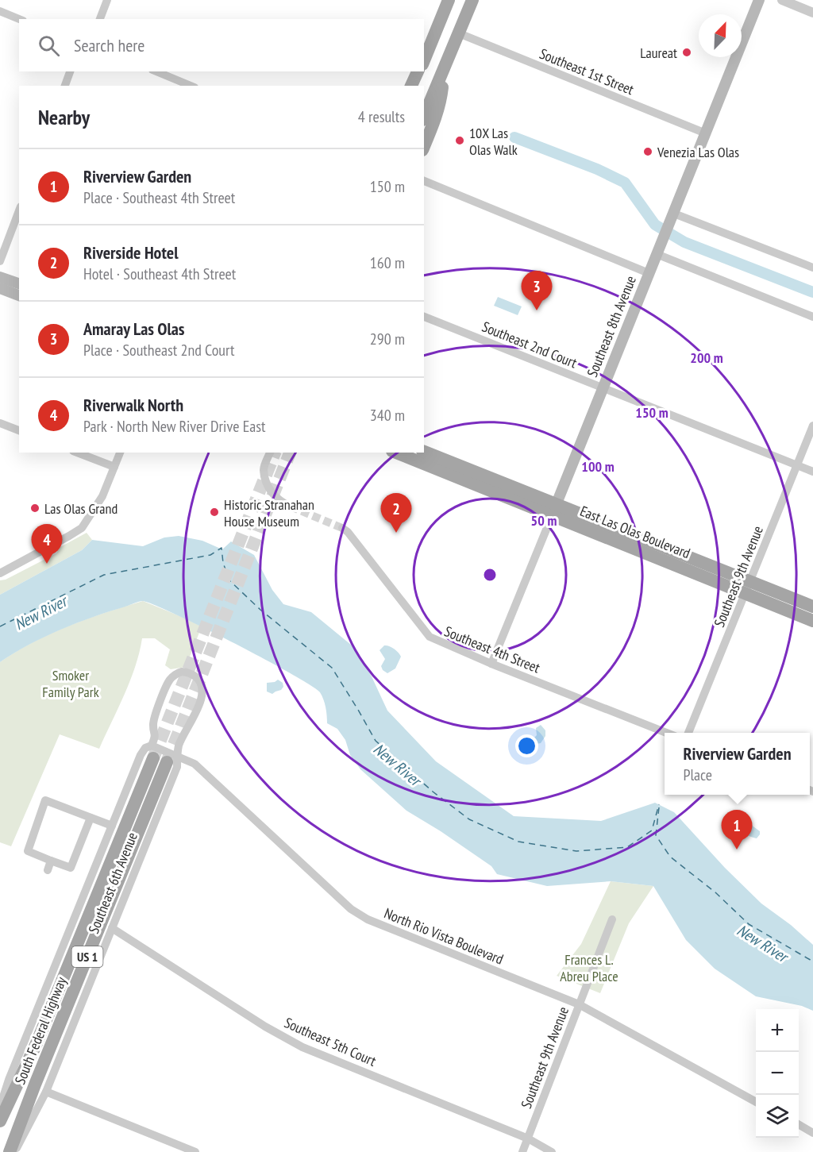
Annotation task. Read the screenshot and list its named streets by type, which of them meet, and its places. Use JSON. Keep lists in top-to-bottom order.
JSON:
{
  "streets": {
    "main road": [
      "Southeast 8th Avenue",
      "East Las Olas Boulevard",
      "US 1",
      "South Federal Highway"
    ],
    "street": [
      "Southeast 1st Street",
      "Southeast 2nd Court",
      "Southeast 9th Avenue",
      "Southeast 4th Street",
      "Southeast 6th Avenue",
      "North Rio Vista Boulevard",
      "Southeast 5th Court"
    ]
  },
  "crossings": [
    ["Southeast 1st Street", "Southeast 8th Avenue"],
    ["Southeast 8th Avenue", "Southeast 2nd Court"],
    ["Southeast 8th Avenue", "East Las Olas Boulevard"],
    ["Southeast 8th Avenue", "Southeast 4th Street"],
    ["Southeast 2nd Court", "Southeast 9th Avenue"],
    ["East Las Olas Boulevard", "Southeast 9th Avenue"],
    ["Southeast 9th Avenue", "North Rio Vista Boulevard"],
    ["Southeast 9th Avenue", "Southeast 5th Court"],
    ["Southeast 6th Avenue", "North Rio Vista Boulevard"],
    ["Southeast 6th Avenue", "South Federal Highway"],
    ["Southeast 6th Avenue", "Southeast 5th Court"],
    ["North Rio Vista Boulevard", "South Federal Highway"]
  ],
  "water": ["New River"],
  "parks": ["Smoker Family Park", "Frances L. Abreu Place"],
  "places": [
    "Laureat",
    "10X Las Olas Walk",
    "Venezia Las Olas",
    "Las Olas Grand",
    "Historic Stranahan House Museum"
  ],
  "north": "top right",
  "page": {
    "search": "Search here",
    "heading": ["Nearby", "4 results"],
    "list": [
      {
        "mark": "1",
        "name": "Riverview Garden",
        "note": "Place · Southeast 4th Street",
        "value": "150 m"
      },
      {
        "mark": "2",
        "name": "Riverside Hotel",
        "note": "Hotel · Southeast 4th Street",
        "value": "160 m"
      },
      {
        "mark": "3",
        "name": "Amaray Las Olas",
        "note": "Place · Southeast 2nd Court",
        "value": "290 m"
      },
      {
        "mark": "4",
        "name": "Riverwalk North",
        "note": "Park · North New River Drive East",
        "value": "340 m"
      }
    ],
    "pins": [
      "3",
      "2",
      "4",
      "1"
    ],
    "popup": ["Riverview Garden", "Place"],
    "map_buttons": ["+", "−"]
  },
  "rings": [
    "200 m",
    "150 m",
    "100 m",
    "50 m"
  ]
}
